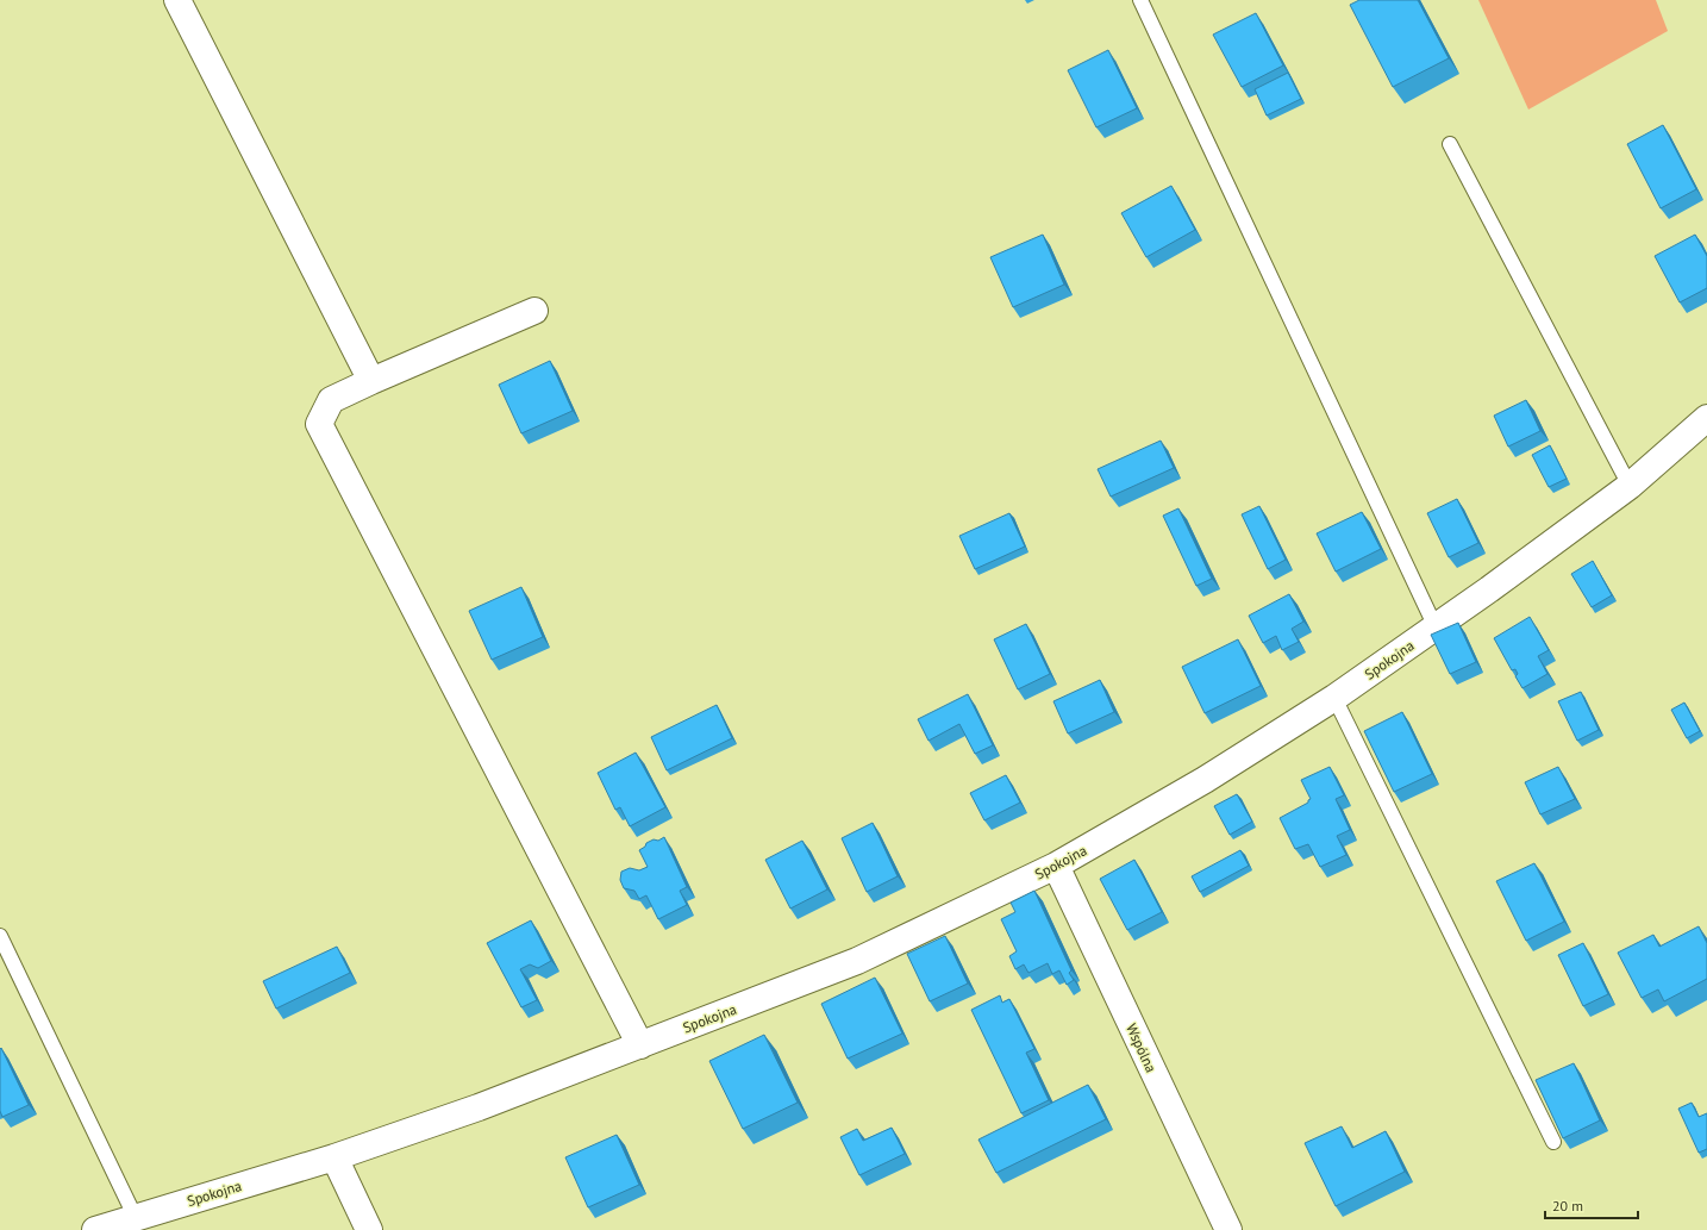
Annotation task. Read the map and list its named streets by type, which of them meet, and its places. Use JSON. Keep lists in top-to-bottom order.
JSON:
{
  "streets": {
    "street": ["Spokojna", "Wspólna"]
  },
  "crossings": [
    ["Spokojna", "Wspólna"]
  ],
  "scale_bar": "20 m"
}
